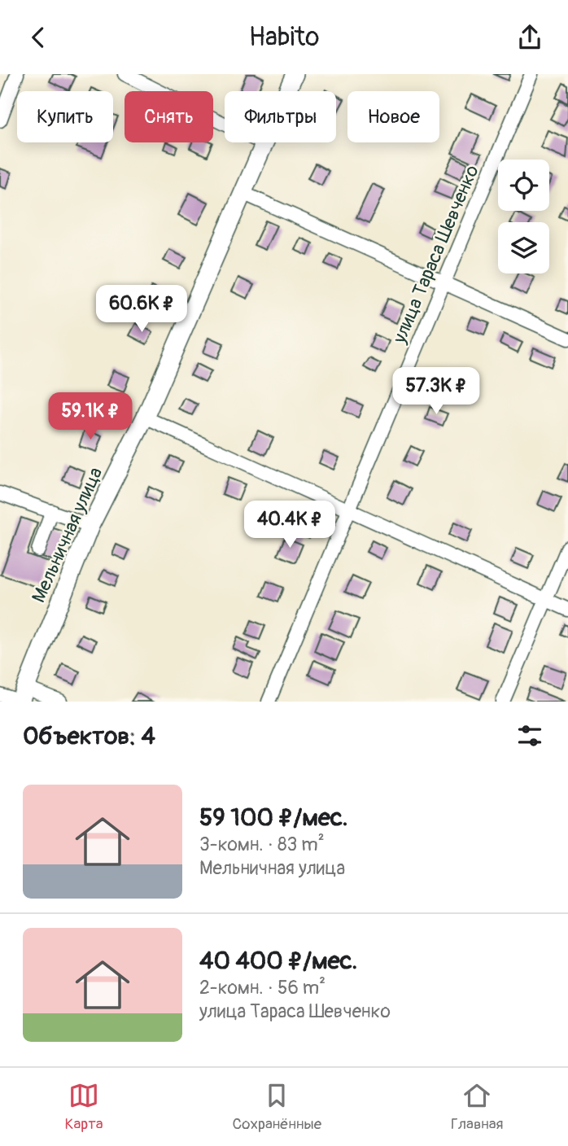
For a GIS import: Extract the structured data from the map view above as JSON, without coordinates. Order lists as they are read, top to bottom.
{
  "streets": {
    "main road": ["Мельничная улица"],
    "street": ["улица Тараса Шевченко"]
  },
  "page": {
    "header": "Habito",
    "chip": [
      "Купить",
      "Снять",
      "Фильтры",
      "Новое"
    ],
    "price": [
      "60.6K ₽",
      "57.3K ₽",
      "59.1K ₽",
      "40.4K ₽"
    ],
    "heading": "Объектов: 4",
    "list": [
      {
        "name": "59 100 ₽/мес.",
        "note": "3-комн. · 83 m² · Мельничная улица"
      },
      {
        "name": "40 400 ₽/мес.",
        "note": "2-комн. · 56 m² · улица Тараса Шевченко"
      }
    ],
    "tabs": ["Карта", "Сохранённые", "Главная"]
  }
}
